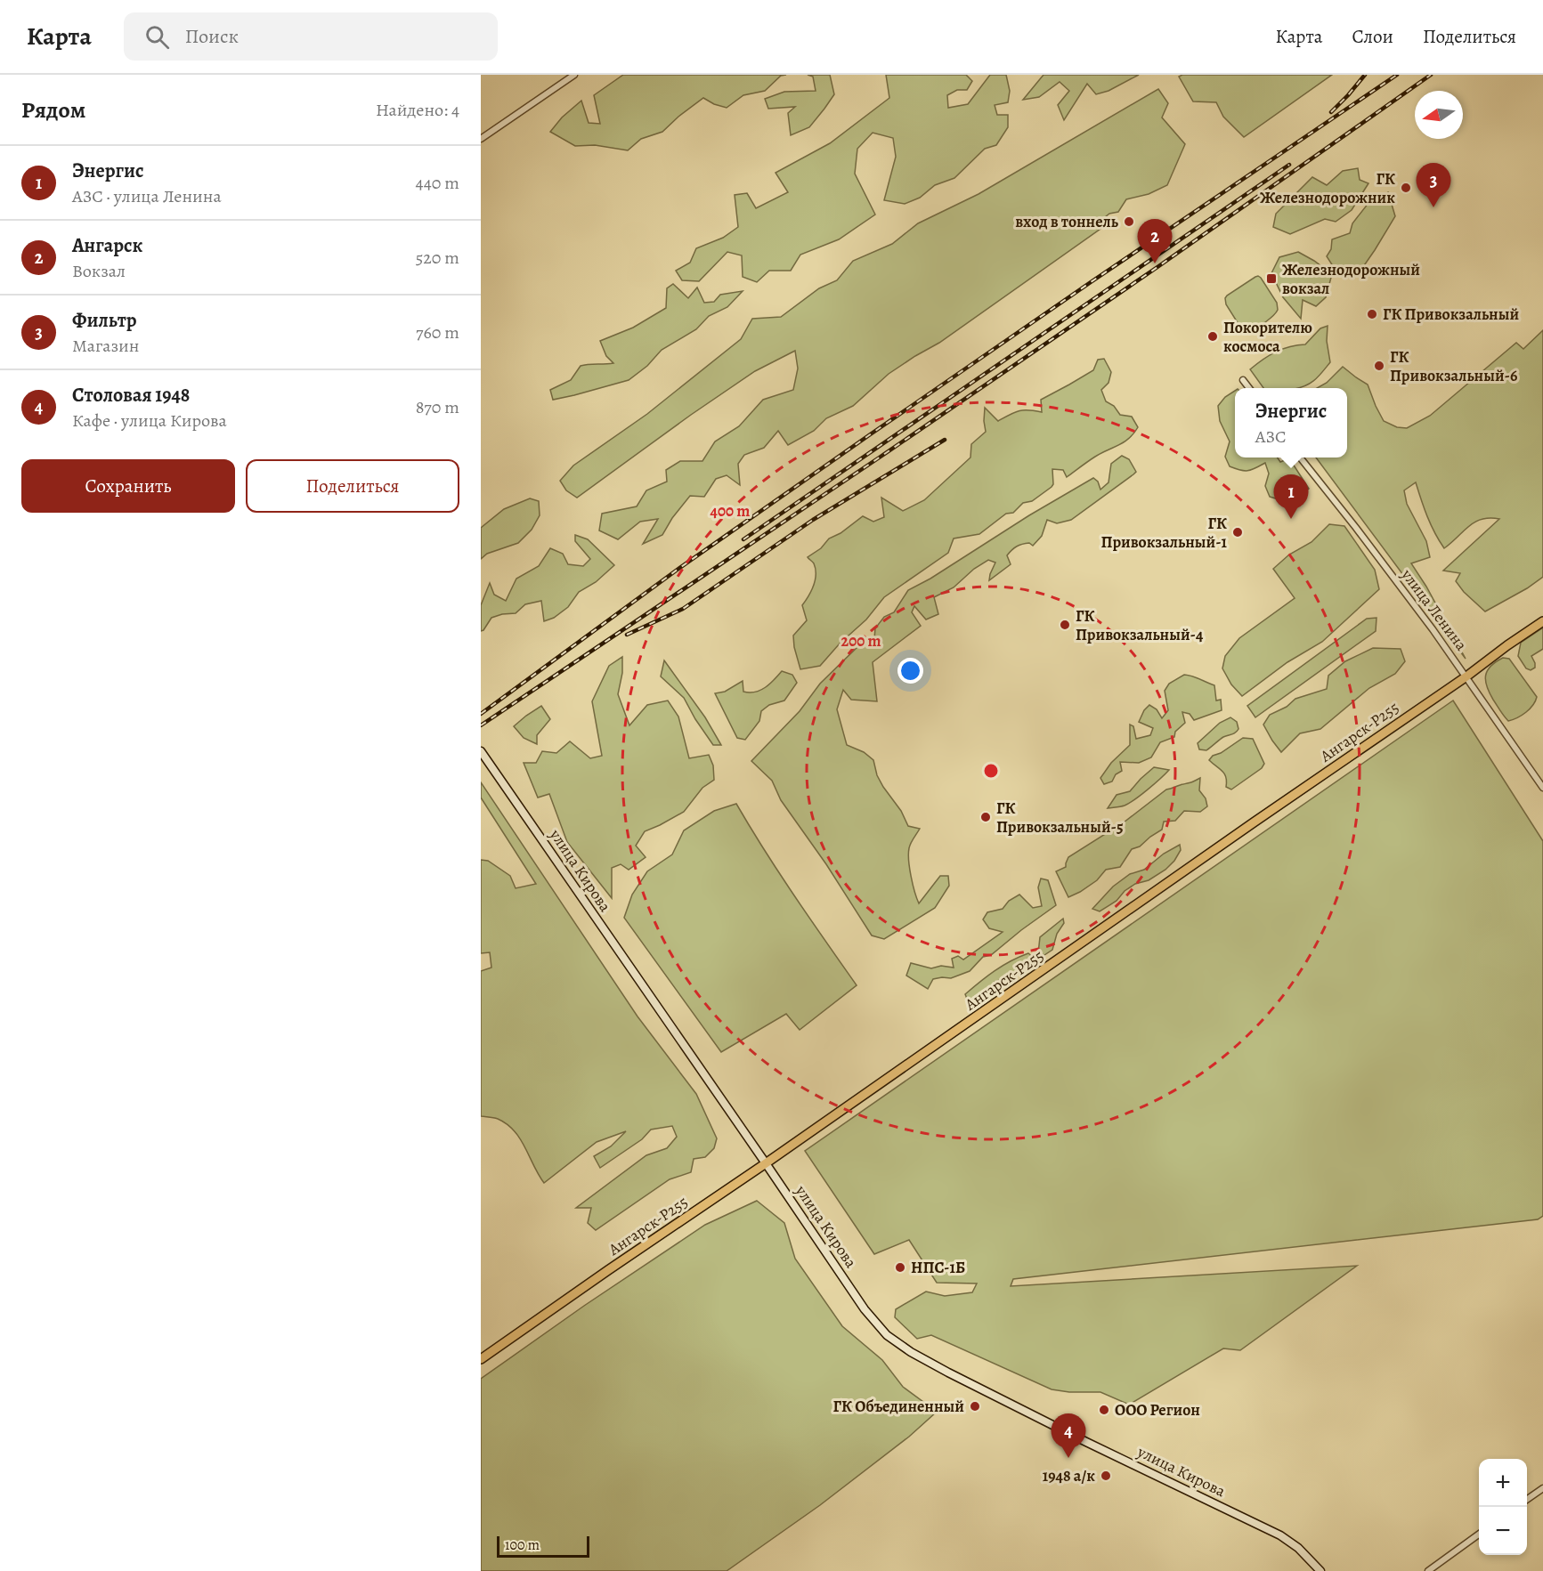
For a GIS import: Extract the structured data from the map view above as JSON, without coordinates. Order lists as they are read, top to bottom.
{
  "streets": {
    "main road": ["Ангарск-Р255"],
    "street": ["улица Ленина", "улица Кирова"]
  },
  "crossings": [
    ["улица Ленина", "Ангарск-Р255"],
    ["Ангарск-Р255", "улица Кирова"]
  ],
  "places": {
    "other": [
      "ГК Железнодорожник",
      "вход в тоннель",
      "ГК Привокзальный",
      "Покорителю космоса",
      "ГК Привокзальный-6",
      "ГК Привокзальный-1",
      "ГК Привокзальный-4",
      "ГК Привокзальный-5",
      "НПС-1Б",
      "ГК Объединенный",
      "ООО Регион",
      "1948 а/к"
    ],
    "transit": ["Железнодорожный вокзал"]
  },
  "scale_bar": "100 m",
  "north": "left",
  "page": {
    "header": "Карта",
    "search": "Поиск",
    "nav": ["Карта", "Слои", "Поделиться"],
    "heading": ["Рядом", "Найдено: 4"],
    "list": [
      {
        "mark": "1",
        "name": "Энергис",
        "note": "АЗС · улица Ленина",
        "value": "440 m"
      },
      {
        "mark": "2",
        "name": "Ангарск",
        "note": "Вокзал",
        "value": "520 m"
      },
      {
        "mark": "3",
        "name": "Фильтр",
        "note": "Магазин",
        "value": "760 m"
      },
      {
        "mark": "4",
        "name": "Столовая 1948",
        "note": "Кафе · улица Кирова",
        "value": "870 m"
      }
    ],
    "pins": [
      "3",
      "2",
      "1",
      "4"
    ],
    "popup": ["Энергис", "АЗС"],
    "buttons": ["Сохранить", "Поделиться"],
    "map_buttons": ["+", "−"],
    "scale": "100 m"
  },
  "rings": ["400 m", "200 m"]
}
